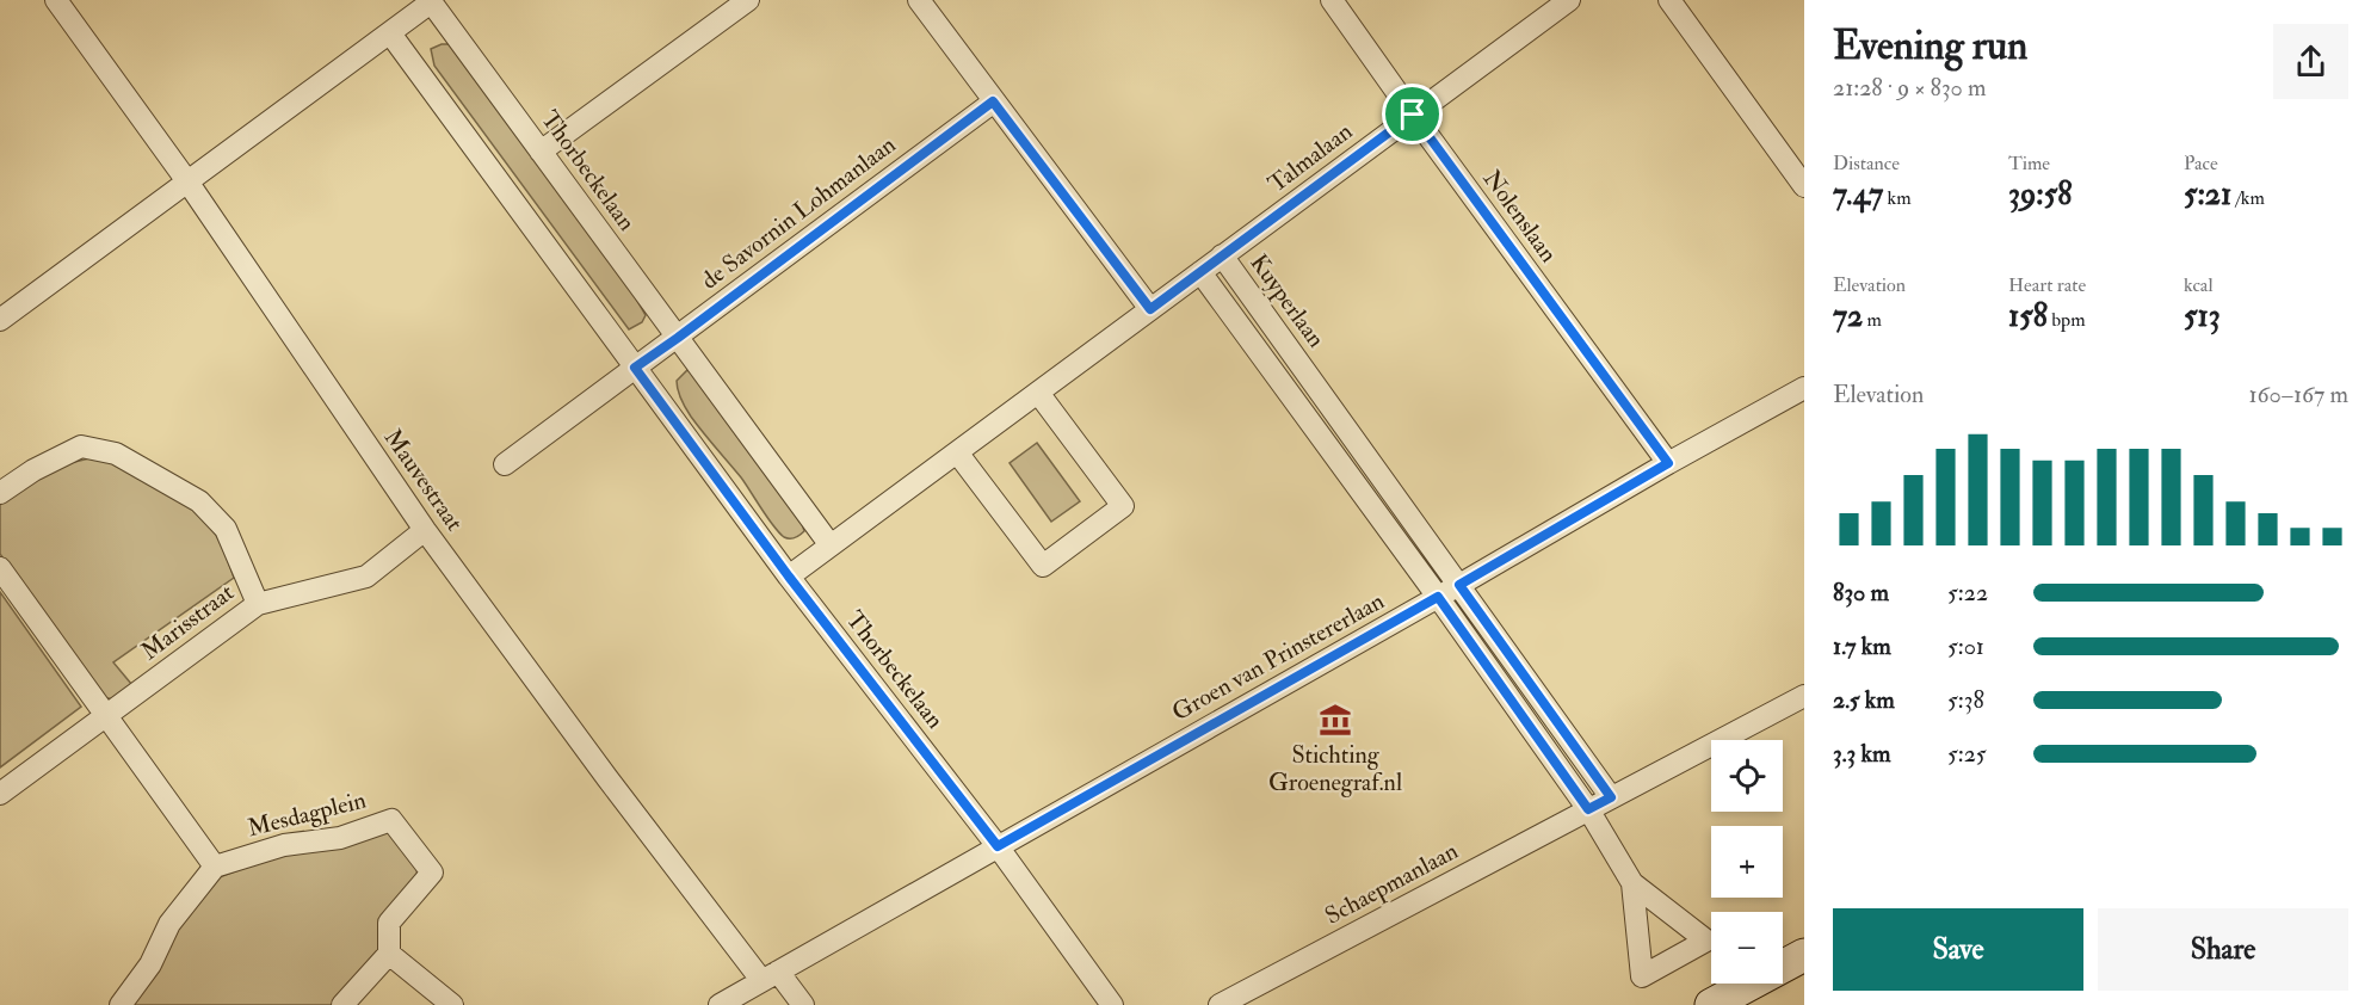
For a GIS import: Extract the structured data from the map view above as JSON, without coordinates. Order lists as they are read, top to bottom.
{
  "streets": {
    "street": [
      "Talmalaan",
      "Thorbeckelaan",
      "de Savornin Lohmanlaan",
      "Nolenslaan",
      "Kuyperlaan",
      "Mauvestraat",
      "Marisstraat",
      "Groen van Prinstererlaan",
      "Mesdagplein",
      "Schaepmanlaan"
    ]
  },
  "crossings": [
    ["Talmalaan", "Nolenslaan"],
    ["Talmalaan", "Kuyperlaan"],
    ["Thorbeckelaan", "de Savornin Lohmanlaan"],
    ["Thorbeckelaan", "Groen van Prinstererlaan"],
    ["Nolenslaan", "Groen van Prinstererlaan"],
    ["Kuyperlaan", "Groen van Prinstererlaan"],
    ["Kuyperlaan", "Schaepmanlaan"],
    ["Mauvestraat", "Marisstraat"],
    ["Mauvestraat", "Groen van Prinstererlaan"]
  ],
  "places": {
    "museum": ["Stichting Groenegraf.nl"]
  },
  "page": {
    "heading": ["Evening run", "21:28 · 9 × 830 m"],
    "stats": [
      ["Distance", "7.47 km"],
      ["Time", "39:58"],
      ["Pace", "5:21 /km"],
      ["Elevation", "72 m"],
      ["Heart rate", "158 bpm"],
      ["kcal", "513"]
    ],
    "chart": ["Elevation", "160–167 m"],
    "list": [
      {
        "name": "830 m",
        "note": "5:22"
      },
      {
        "name": "1.7 km",
        "note": "5:01"
      },
      {
        "name": "2.5 km",
        "note": "5:38"
      },
      {
        "name": "3.3 km",
        "note": "5:25"
      }
    ],
    "map_buttons": ["+", "−"],
    "buttons": ["Save", "Share"]
  }
}
